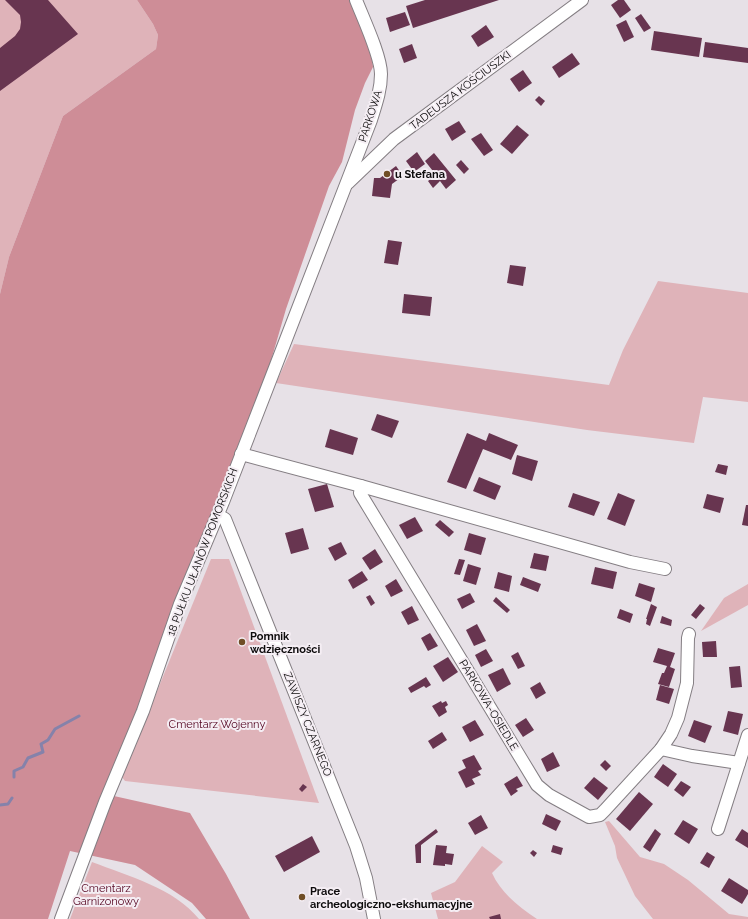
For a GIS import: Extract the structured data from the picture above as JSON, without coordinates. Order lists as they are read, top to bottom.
{
  "streets": {
    "street": [
      "TADEUSZA KOŚCIUSZKI",
      "PARKOWA",
      "18 PUŁKU UŁANÓW POMORSKICH",
      "PARKOWA-OSIEDLE",
      "ZAWISZY CZARNEGO"
    ]
  },
  "crossings": [
    ["TADEUSZA KOŚCIUSZKI", "PARKOWA"],
    ["TADEUSZA KOŚCIUSZKI", "18 PUŁKU UŁANÓW POMORSKICH"],
    ["PARKOWA", "18 PUŁKU UŁANÓW POMORSKICH"],
    ["18 PUŁKU UŁANÓW POMORSKICH", "ZAWISZY CZARNEGO"]
  ],
  "parks": ["Cmentarz Wojenny", "Cmentarz Garnizonowy"],
  "places": ["u Stefana", "Pomnik wdzięczności", "Prace archeologiczno-ekshumacyjne"]
}
